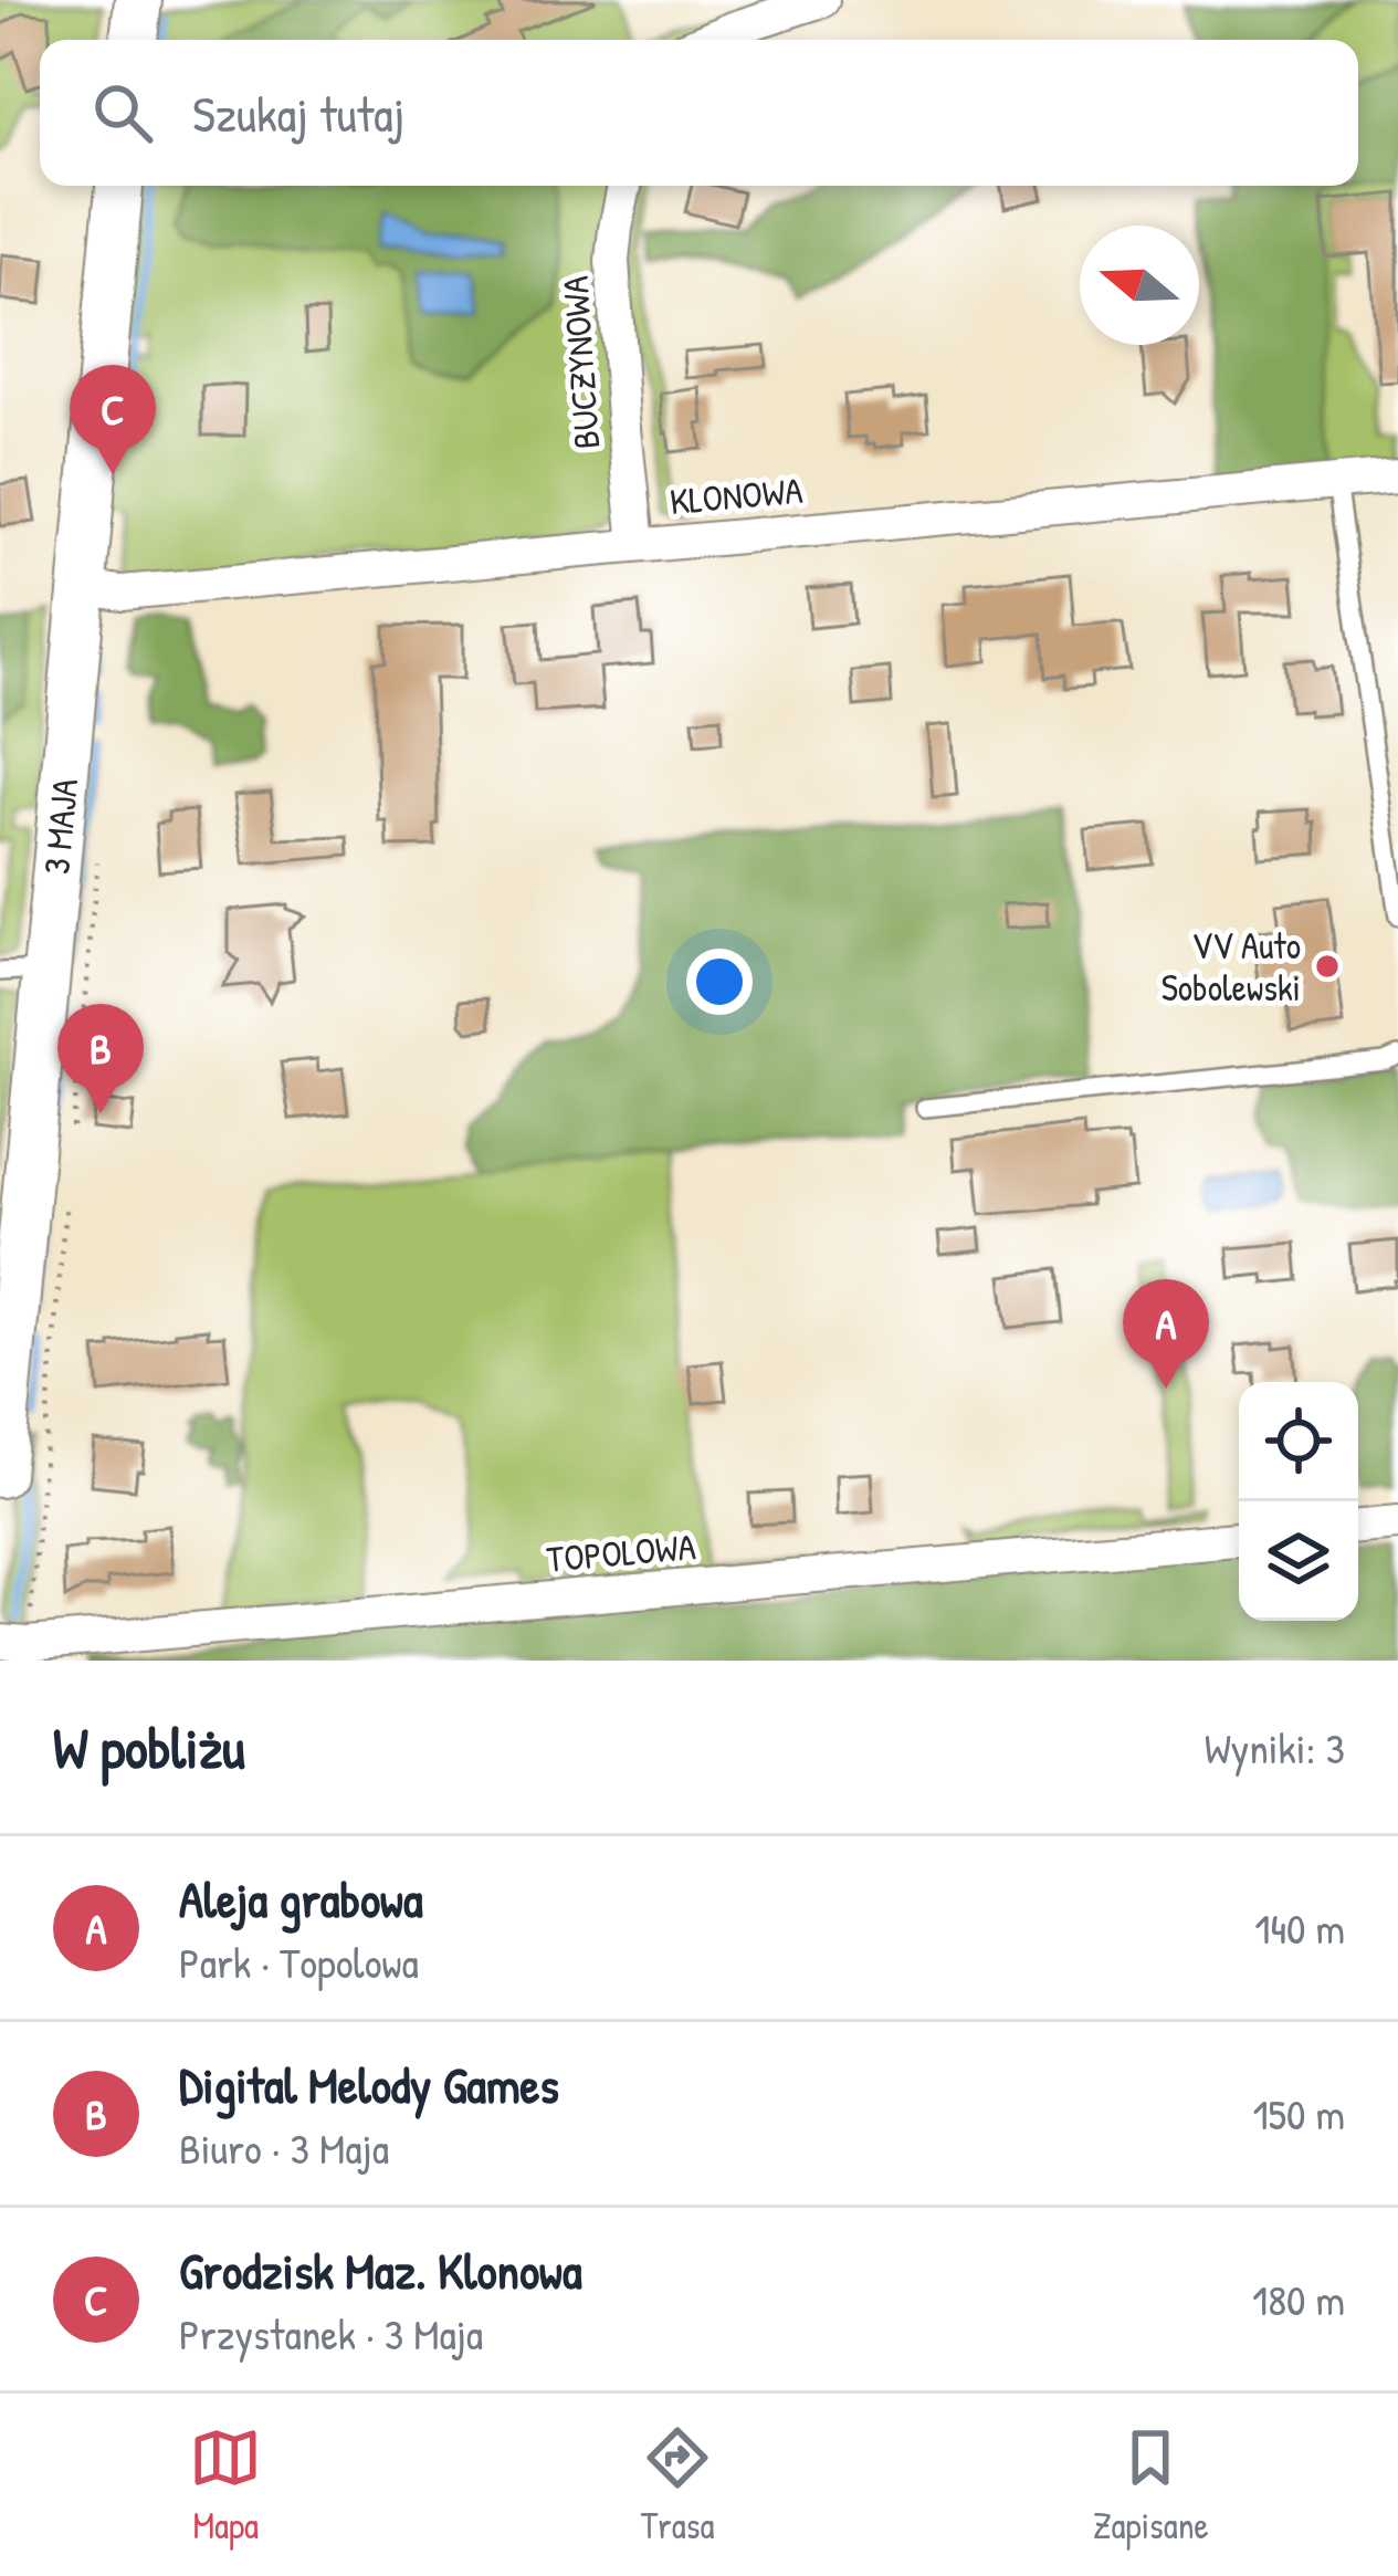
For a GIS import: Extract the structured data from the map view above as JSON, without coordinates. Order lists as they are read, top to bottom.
{
  "streets": {
    "street": [
      "BUCZYNOWA",
      "KLONOWA",
      "3 MAJA",
      "TOPOLOWA"
    ]
  },
  "crossings": [
    ["BUCZYNOWA", "KLONOWA"],
    ["KLONOWA", "3 MAJA"]
  ],
  "places": ["VV Auto Sobolewski"],
  "north": "left",
  "page": {
    "search": "Szukaj tutaj",
    "pins": ["C", "B", "A"],
    "heading": ["W pobliżu", "Wyniki: 3"],
    "list": [
      {
        "mark": "A",
        "name": "Aleja grabowa",
        "note": "Park · Topolowa",
        "value": "140 m"
      },
      {
        "mark": "B",
        "name": "Digital Melody Games",
        "note": "Biuro · 3 Maja",
        "value": "150 m"
      },
      {
        "mark": "C",
        "name": "Grodzisk Maz. Klonowa",
        "note": "Przystanek · 3 Maja",
        "value": "180 m"
      }
    ],
    "nav": ["Mapa", "Trasa", "Zapisane"]
  }
}
